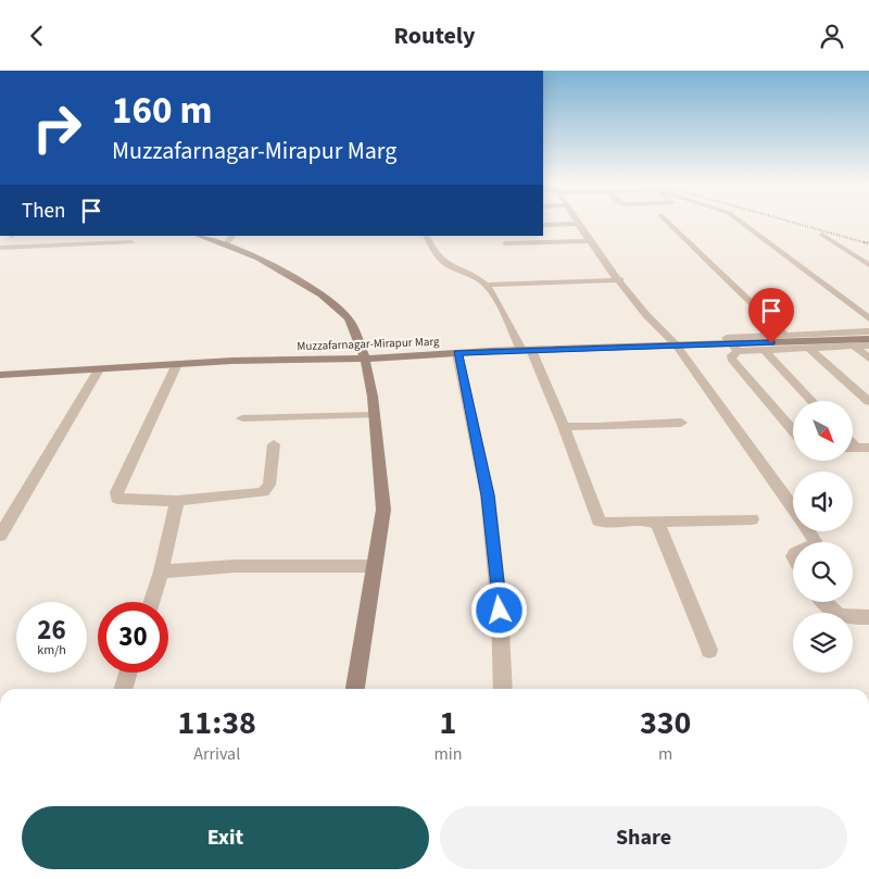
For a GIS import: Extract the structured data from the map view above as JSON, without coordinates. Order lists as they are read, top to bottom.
{
  "streets": {
    "main road": ["Muzzafarnagar-Mirapur Marg"]
  },
  "north": "bottom right",
  "page": {
    "header": "Routely",
    "turn": ["160 m", "Muzzafarnagar-Mirapur Marg"],
    "then": "Then",
    "speed": "26 km/h",
    "limit": "30",
    "eta": [
      "11:38",
      "Arrival",
      "1",
      "min",
      "330",
      "m"
    ],
    "buttons": ["Exit", "Share"]
  }
}
